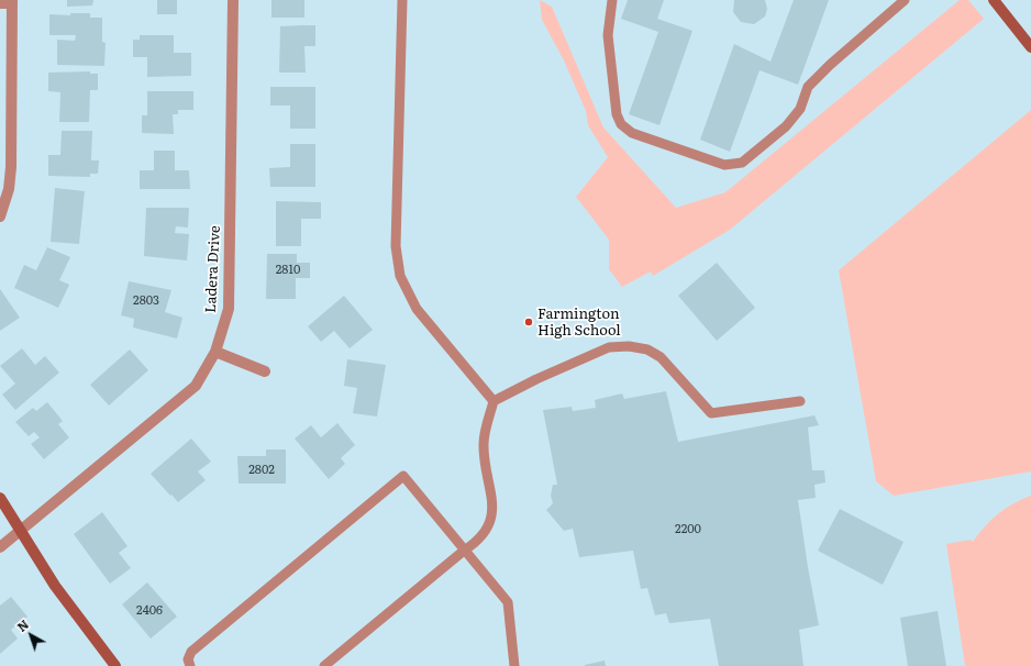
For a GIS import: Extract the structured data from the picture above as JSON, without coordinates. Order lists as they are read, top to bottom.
{
  "streets": {
    "street": ["Ladera Drive"]
  },
  "places": ["Farmington High School"],
  "house_numbers": [
    "2810",
    "2803",
    "2802",
    "2200",
    "2406"
  ],
  "north": "top left"
}
